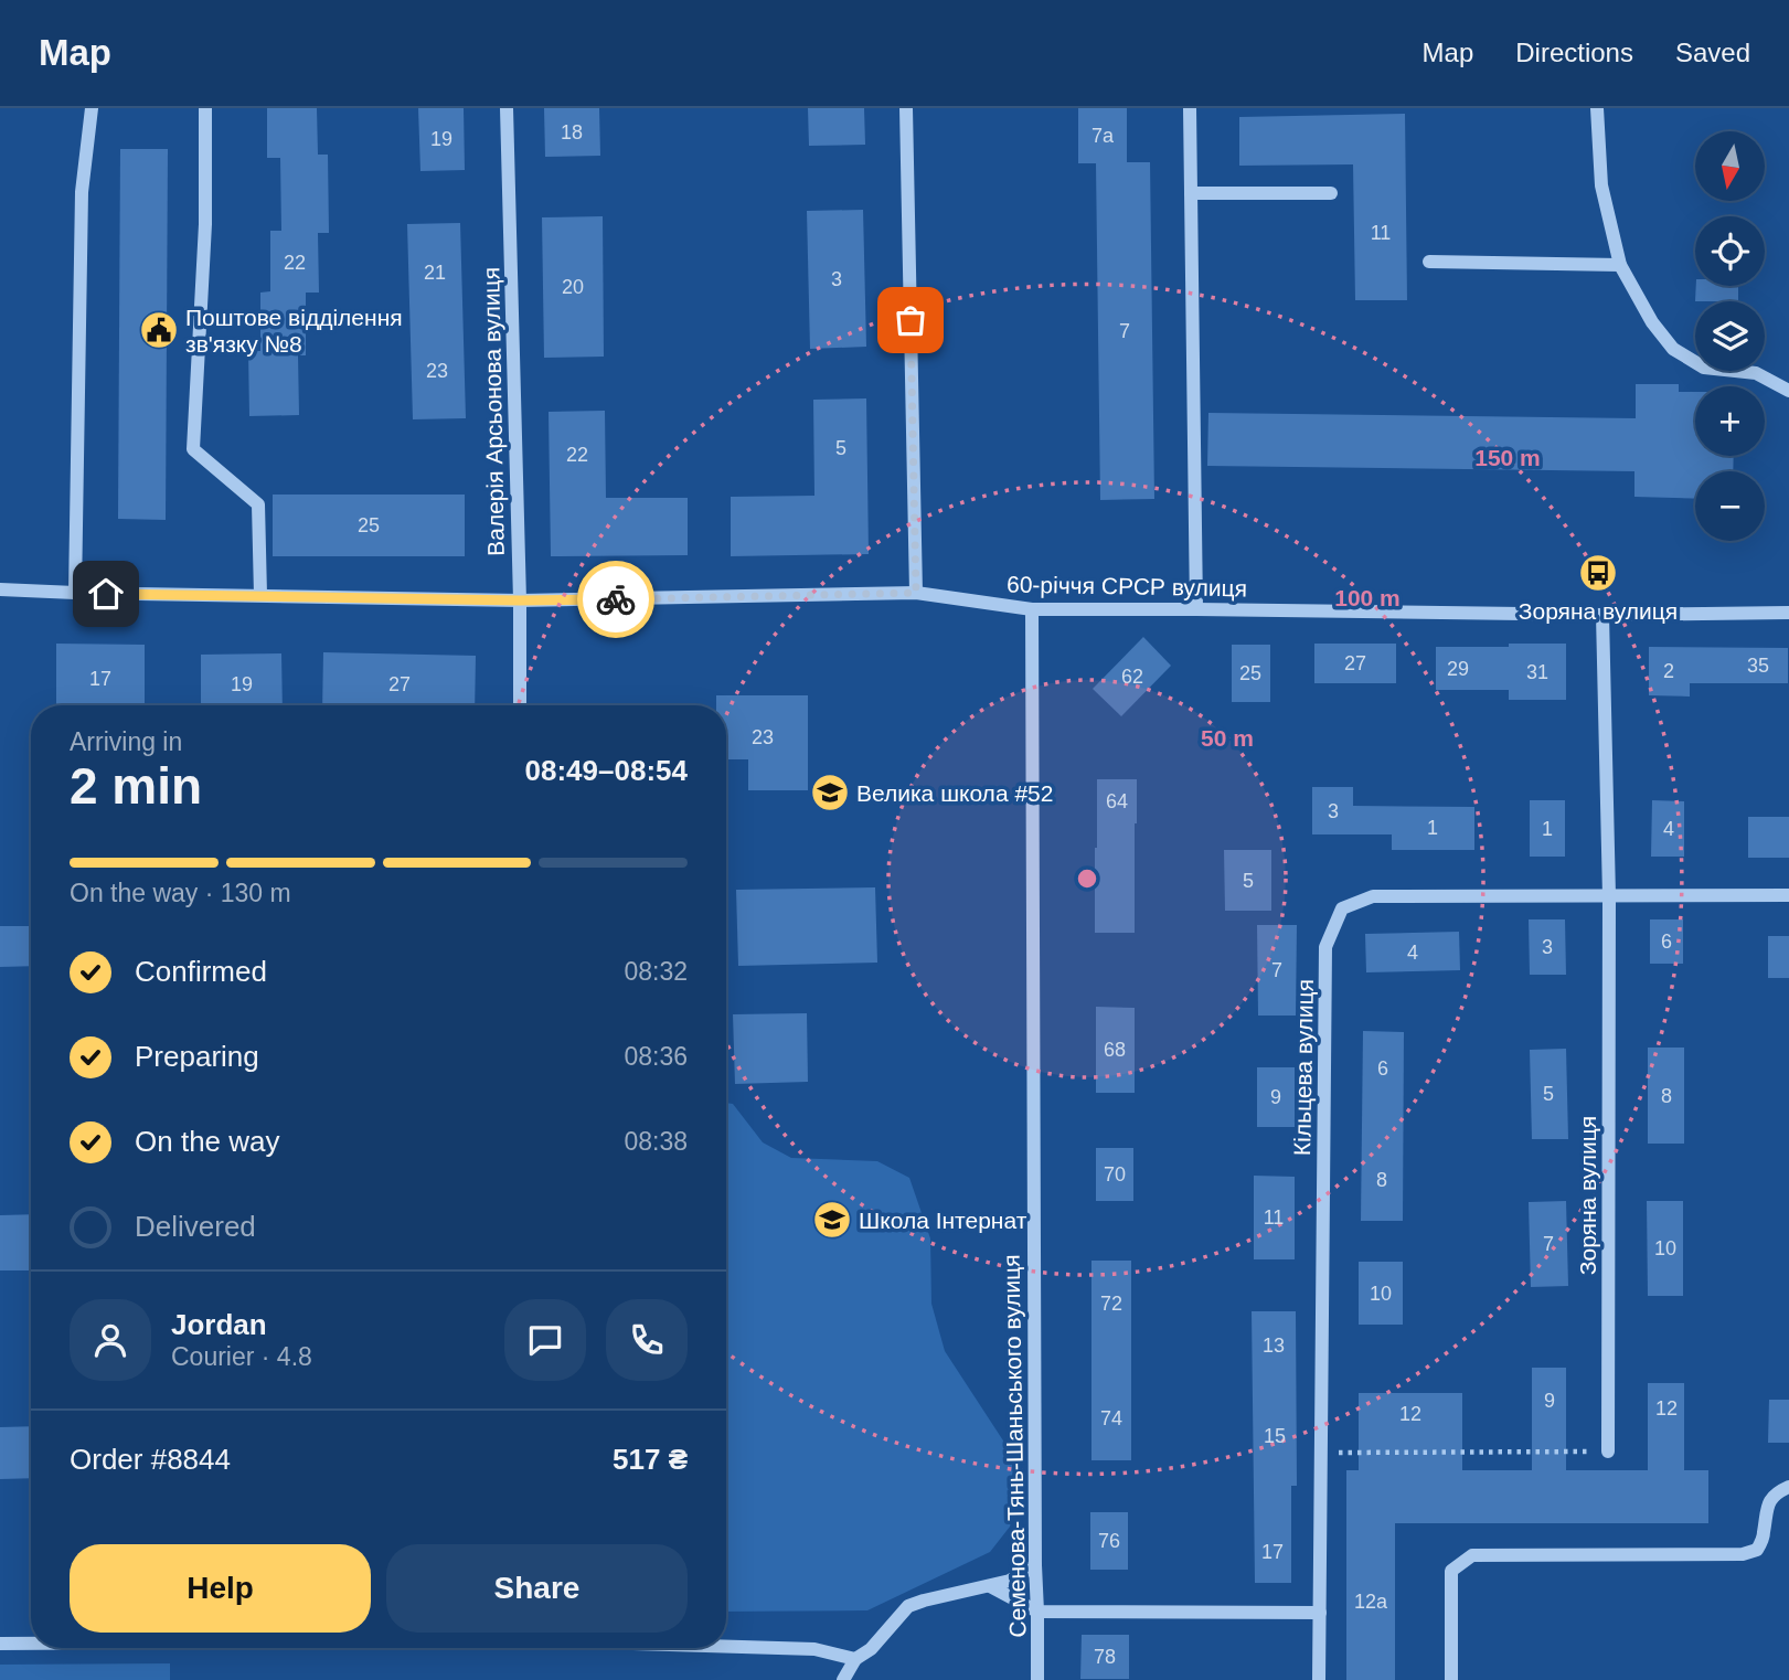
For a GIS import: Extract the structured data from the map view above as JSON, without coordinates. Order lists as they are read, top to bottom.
{
  "streets": {
    "street": [
      "Валерія Арсьонова вулиця",
      "60-річчя СРСР вулиця",
      "Кільцева вулиця",
      "Зоряна вулиця",
      "Семенова-Тянь-Шаньського вулиця"
    ]
  },
  "crossings": [
    ["Валерія Арсьонова вулиця", "60-річчя СРСР вулиця"],
    ["60-річчя СРСР вулиця", "Зоряна вулиця"],
    ["60-річчя СРСР вулиця", "Семенова-Тянь-Шаньського вулиця"],
    ["Кільцева вулиця", "Зоряна вулиця"]
  ],
  "places": {
    "public building": ["Поштове відділення зв'язку №8"],
    "bus stop": ["Зоряна вулиця"],
    "school or university": ["Велика школа #52", "Школа Інтернат"]
  },
  "house_numbers": [
    "18",
    "7а",
    "19",
    "11",
    "22",
    "21",
    "3",
    "20",
    "7",
    "23",
    "5",
    "22",
    "25",
    "27",
    "35",
    "29",
    "2",
    "31",
    "25",
    "62",
    "17",
    "19",
    "27",
    "23",
    "64",
    "3",
    "1",
    "1",
    "4",
    "5",
    "6",
    "3",
    "4",
    "7",
    "68",
    "6",
    "5",
    "8",
    "9",
    "70",
    "8",
    "11",
    "7",
    "10",
    "10",
    "72",
    "13",
    "9",
    "12",
    "12",
    "74",
    "15",
    "76",
    "17",
    "12а",
    "78"
  ],
  "north": "bottom",
  "page": {
    "header": "Map",
    "nav": ["Map", "Directions", "Saved"],
    "map_buttons": ["+", "−"],
    "heading": ["2 min", "Arriving in", "08:49–08:54"],
    "panel": [
      "Jordan",
      "Courier · 4.8",
      "Order #8844",
      "517 ₴"
    ],
    "bar": "On the way · 130 m",
    "list": [
      ["Confirmed", "08:32"],
      ["Preparing", "08:36"],
      ["On the way", "08:38"],
      "Delivered"
    ],
    "buttons": ["Help", "Share"]
  },
  "rings": ["150 m", "100 m", "50 m"]
}
